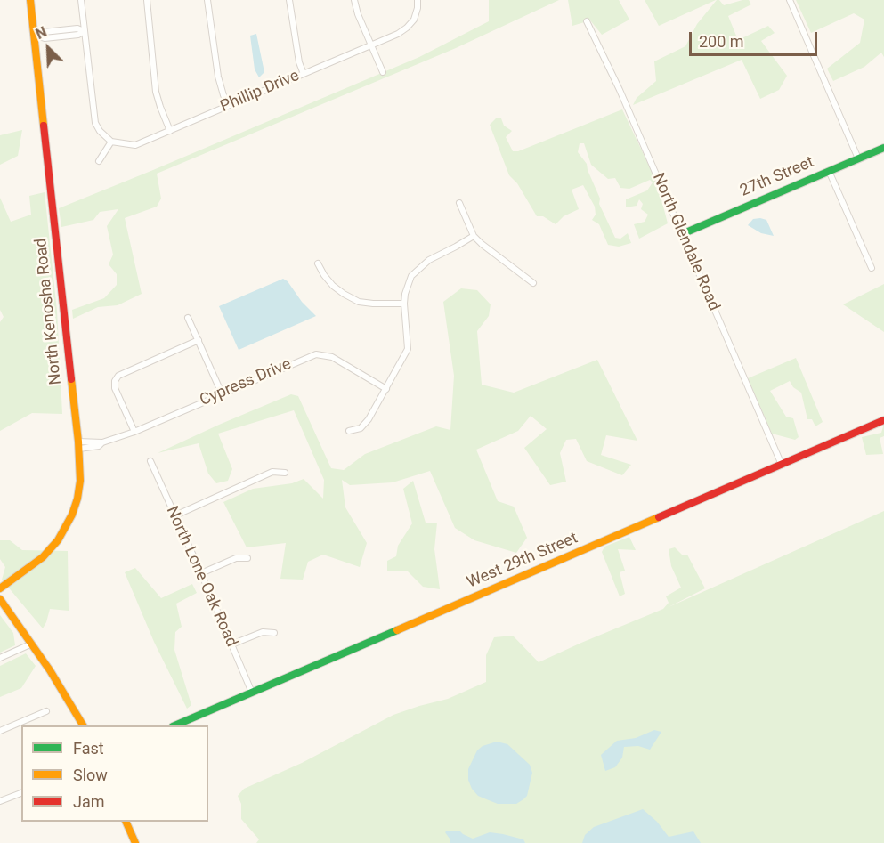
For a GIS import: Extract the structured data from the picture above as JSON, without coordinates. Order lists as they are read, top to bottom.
{
  "streets": {
    "street": [
      "Phillip Drive",
      "27th Street",
      "North Glendale Road",
      "North Kenosha Road",
      "Cypress Drive",
      "West 29th Street",
      "North Lone Oak Road"
    ]
  },
  "crossings": [
    ["27th Street", "North Glendale Road"],
    ["North Glendale Road", "West 29th Street"],
    ["North Kenosha Road", "Cypress Drive"],
    ["West 29th Street", "North Lone Oak Road"]
  ],
  "legend": ["Fast", "Slow", "Jam"],
  "scale_bar": "200 m",
  "north": "top left"
}
